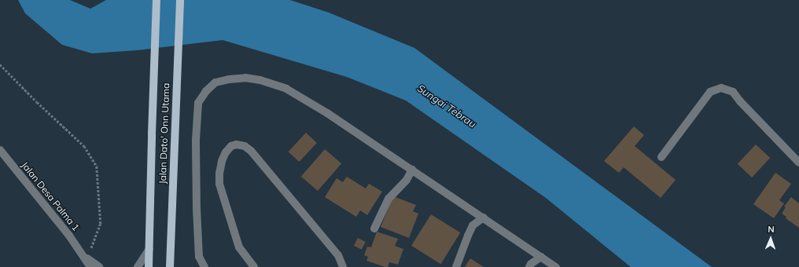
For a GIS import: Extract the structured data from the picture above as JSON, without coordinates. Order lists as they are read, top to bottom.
{
  "streets": {
    "main road": ["Jalan Dato' Onn Utama"],
    "street": ["Jalan Desa Palma 1"]
  },
  "water": ["Sungai Tebrau"],
  "north": "top"
}
